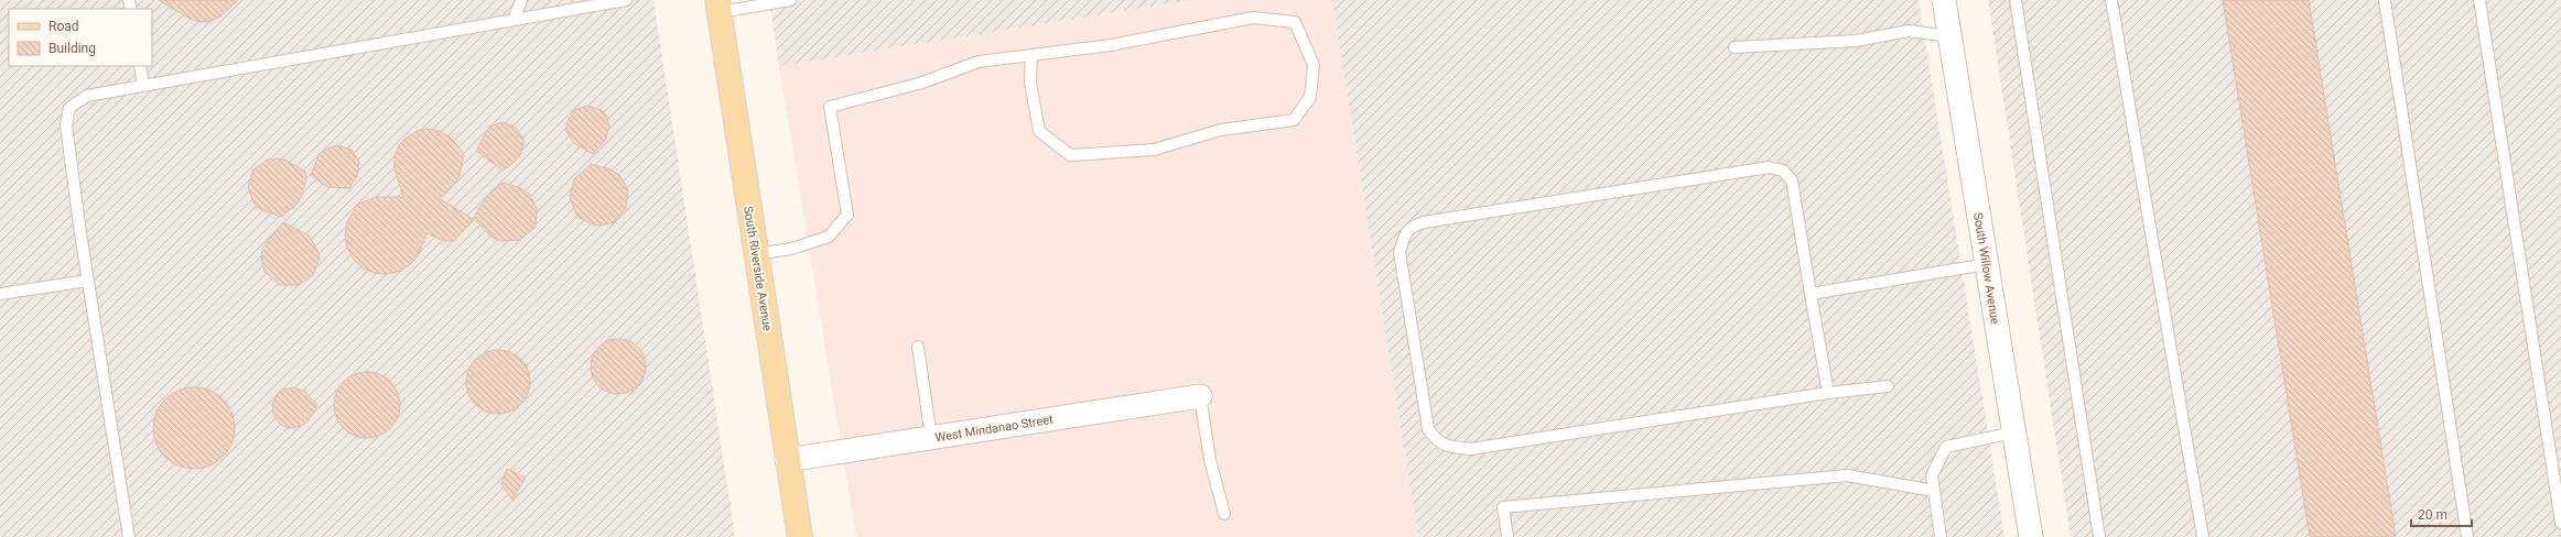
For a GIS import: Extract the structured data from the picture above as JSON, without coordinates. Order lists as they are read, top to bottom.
{
  "streets": {
    "main road": ["South Riverside Avenue"],
    "street": ["South Willow Avenue", "West Mindanao Street"]
  },
  "crossings": [
    ["South Riverside Avenue", "West Mindanao Street"]
  ],
  "legend": ["Road", "Building"],
  "scale_bar": "20 m"
}
